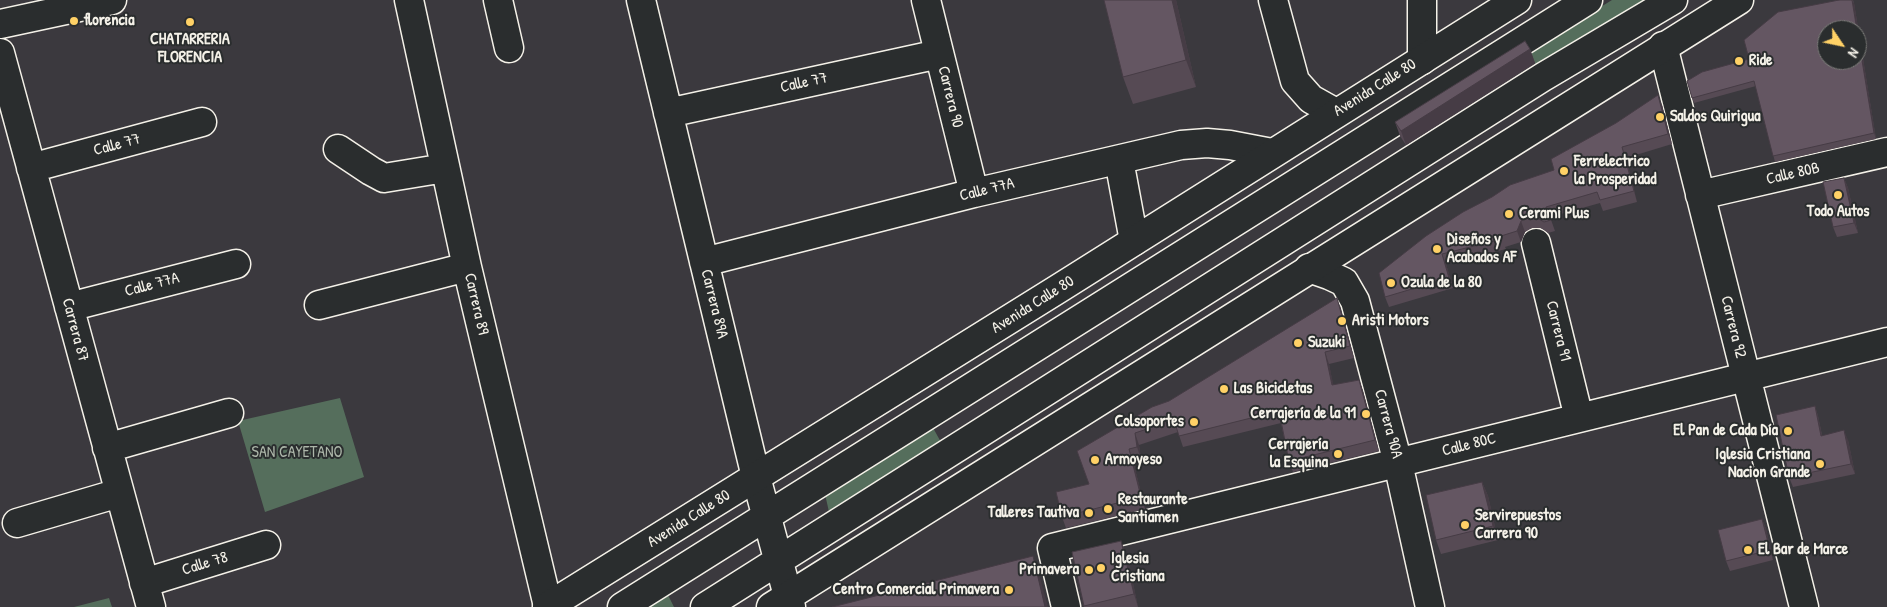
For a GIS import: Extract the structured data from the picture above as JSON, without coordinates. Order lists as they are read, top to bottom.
{
  "streets": {
    "main road": [
      "Calle 77",
      "Avenida Calle 80",
      "Carrera 90",
      "Calle 80B",
      "Calle 77A",
      "Carrera 89",
      "Carrera 89A",
      "Carrera 92",
      "Carrera 87",
      "Carrera 91",
      "Carrera 90A",
      "Calle 80C",
      "Calle 78"
    ]
  },
  "crossings": [
    ["Calle 77", "Carrera 90"],
    ["Calle 77", "Carrera 89A"],
    ["Calle 77", "Carrera 87"],
    ["Avenida Calle 80", "Calle 77A"],
    ["Avenida Calle 80", "Carrera 89"],
    ["Avenida Calle 80", "Carrera 89A"],
    ["Carrera 90", "Calle 77A"],
    ["Calle 80B", "Carrera 92"],
    ["Calle 77A", "Carrera 89A"],
    ["Calle 77A", "Carrera 87"],
    ["Carrera 92", "Calle 80C"],
    ["Carrera 87", "Calle 78"],
    ["Carrera 91", "Calle 80C"],
    ["Carrera 90A", "Calle 80C"]
  ],
  "parks": ["SAN CAYETANO"],
  "places": [
    "florencia",
    "CHATARRERIA FLORENCIA",
    "Ride",
    "Saldos Quirigua",
    "Ferrelectrico la Prosperidad",
    "Todo Autos",
    "Cerami Plus",
    "Diseños y Acabados AF",
    "Ozula de la 80",
    "Aristi Motors",
    "Suzuki",
    "Las Bicicletas",
    "Cerrajería de la 91",
    "Colsoportes",
    "El Pan de Cada Día",
    "Cerrajería la Esquina",
    "Armoyeso",
    "Iglesia Cristiana Nacion Grande",
    "Restaurante Santiamen",
    "Talleres Tautiva",
    "Servirepuestos Carrera 90",
    "El Bar de Marce",
    "Iglesia Cristiana",
    "Primavera",
    "Centro Comercial Primavera"
  ],
  "north": "bottom right"
}
